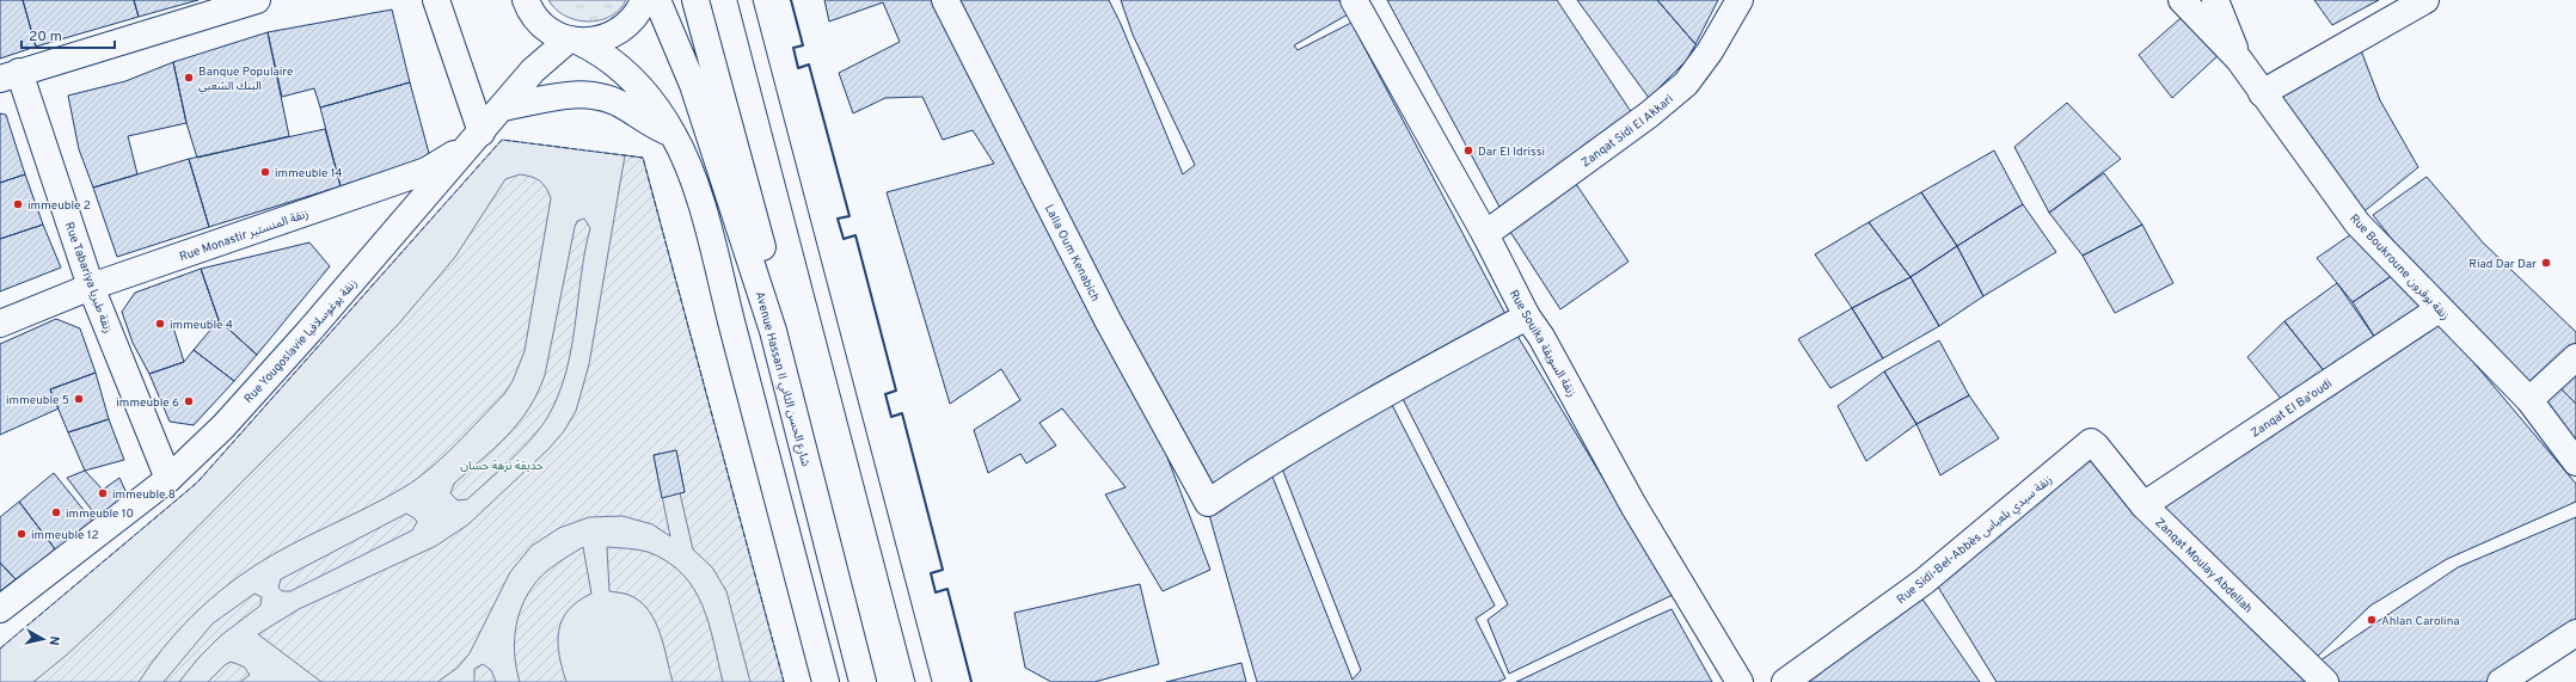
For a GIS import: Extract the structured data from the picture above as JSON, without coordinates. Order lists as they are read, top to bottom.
{
  "streets": {
    "street": [
      "Zanqat Sidi El Akkari",
      "Rue Monastir زنقة المنستير",
      "Lalla Oum Kenabich",
      "Rue Boukroune زنقة بوقرون",
      "Rue Tabariya زنقة طبريا",
      "Rue Yougoslavie زنقة يوغوسلافيا",
      "Rue Souika زنقة السويقة",
      "Avenue Hassan II شارع الحسن الثاني",
      "Zanqat El Ba'oudi",
      "Rue Sidi-Bel-Abbès زنقة سيدي بلعباس",
      "Zanqat Moulay Abdellah"
    ]
  },
  "crossings": [
    ["Zanqat Sidi El Akkari", "Rue Souika زنقة السويقة"],
    ["Rue Monastir زنقة المنستير", "Rue Tabariya زنقة طبريا"],
    ["Rue Monastir زنقة المنستير", "Rue Yougoslavie زنقة يوغوسلافيا"],
    ["Lalla Oum Kenabich", "Rue Souika زنقة السويقة"],
    ["Rue Boukroune زنقة بوقرون", "Zanqat El Ba'oudi"],
    ["Rue Tabariya زنقة طبريا", "Rue Yougoslavie زنقة يوغوسلافيا"],
    ["Zanqat El Ba'oudi", "Zanqat Moulay Abdellah"],
    ["Rue Sidi-Bel-Abbès زنقة سيدي بلعباس", "Zanqat Moulay Abdellah"]
  ],
  "parks": ["حديقة نزهة حسان"],
  "places": [
    "Banque Populaire البنك الشعبي",
    "Dar El Idrissi",
    "immeuble 14",
    "immeuble 2",
    "Riad Dar Dar",
    "immeuble 4",
    "immeuble 5",
    "immeuble 6",
    "immeuble 8",
    "immeuble 10",
    "immeuble 12",
    "Ahlan Carolina"
  ],
  "scale_bar": "20 m",
  "north": "right"
}
